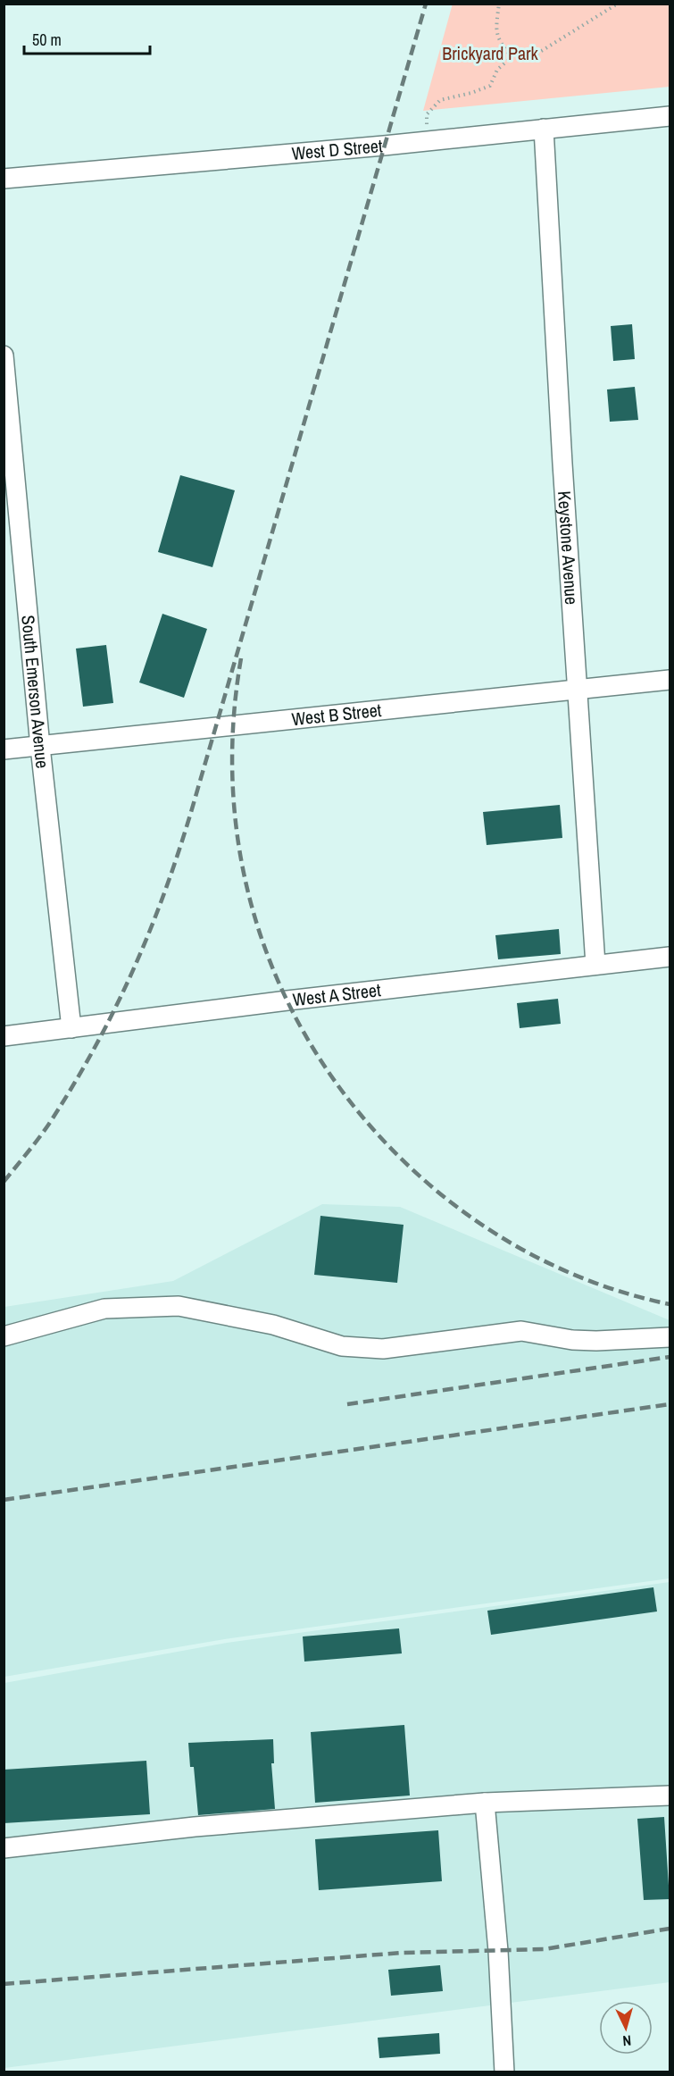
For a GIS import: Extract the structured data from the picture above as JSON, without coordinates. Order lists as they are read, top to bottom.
{
  "streets": {
    "street": [
      "West D Street",
      "Keystone Avenue",
      "South Emerson Avenue",
      "West B Street",
      "West A Street"
    ]
  },
  "crossings": [
    ["West D Street", "Keystone Avenue"],
    ["Keystone Avenue", "West B Street"],
    ["Keystone Avenue", "West A Street"],
    ["South Emerson Avenue", "West B Street"],
    ["South Emerson Avenue", "West A Street"]
  ],
  "parks": ["Brickyard Park"],
  "scale_bar": "50 m",
  "north": "bottom"
}
